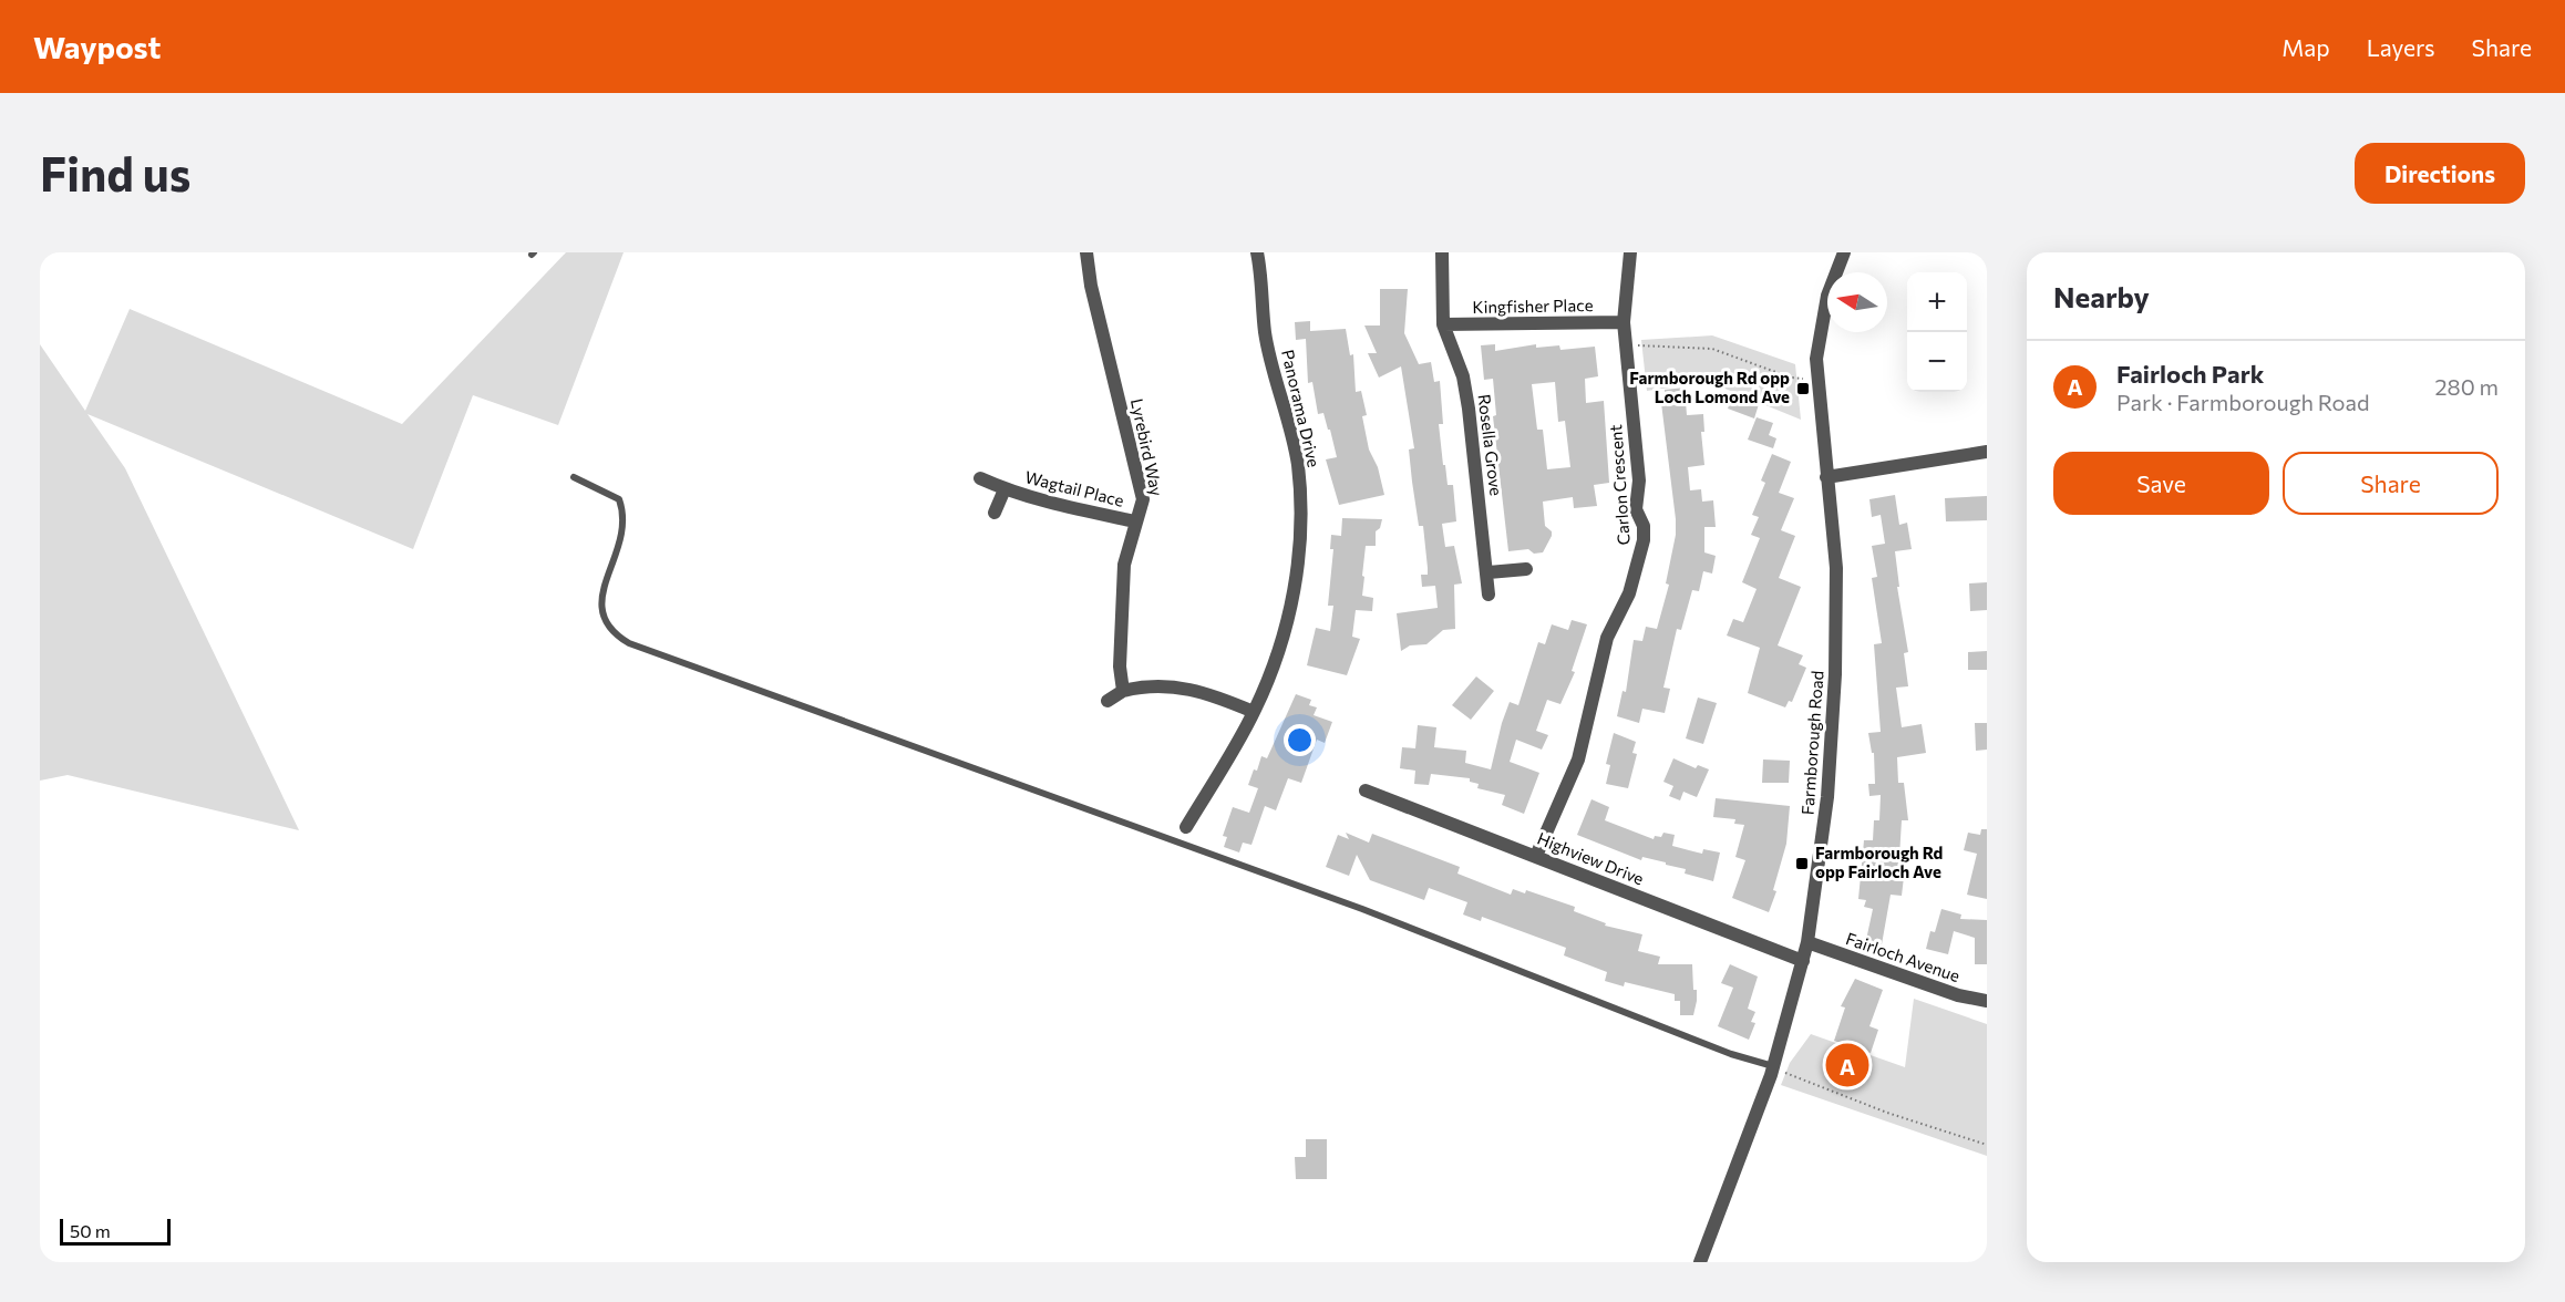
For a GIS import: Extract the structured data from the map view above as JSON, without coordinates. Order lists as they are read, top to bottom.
{
  "streets": {
    "street": [
      "Kingfisher Place",
      "Panorama Drive",
      "Rosella Grove",
      "Lyrebird Way",
      "Carlon Crescent",
      "Wagtail Place",
      "Farmborough Road",
      "Highview Drive",
      "Fairloch Avenue"
    ]
  },
  "crossings": [
    ["Kingfisher Place", "Rosella Grove"],
    ["Kingfisher Place", "Carlon Crescent"],
    ["Lyrebird Way", "Wagtail Place"],
    ["Carlon Crescent", "Highview Drive"],
    ["Farmborough Road", "Highview Drive"],
    ["Farmborough Road", "Fairloch Avenue"]
  ],
  "places": {
    "transit": ["Farmborough Rd opp Loch Lomond Ave", "Farmborough Rd opp Fairloch Ave"]
  },
  "scale_bar": "50 m",
  "north": "left",
  "page": {
    "header": "Waypost",
    "nav": ["Map", "Layers", "Share"],
    "buttons": [
      "Directions",
      ["Save", "Share"]
    ],
    "title": "Find us",
    "heading": "Nearby",
    "map_buttons": ["+", "−"],
    "list": [
      {
        "mark": "A",
        "name": "Fairloch Park",
        "note": "Park · Farmborough Road",
        "value": "280 m"
      }
    ],
    "pins": "A",
    "scale": "50 m"
  }
}
